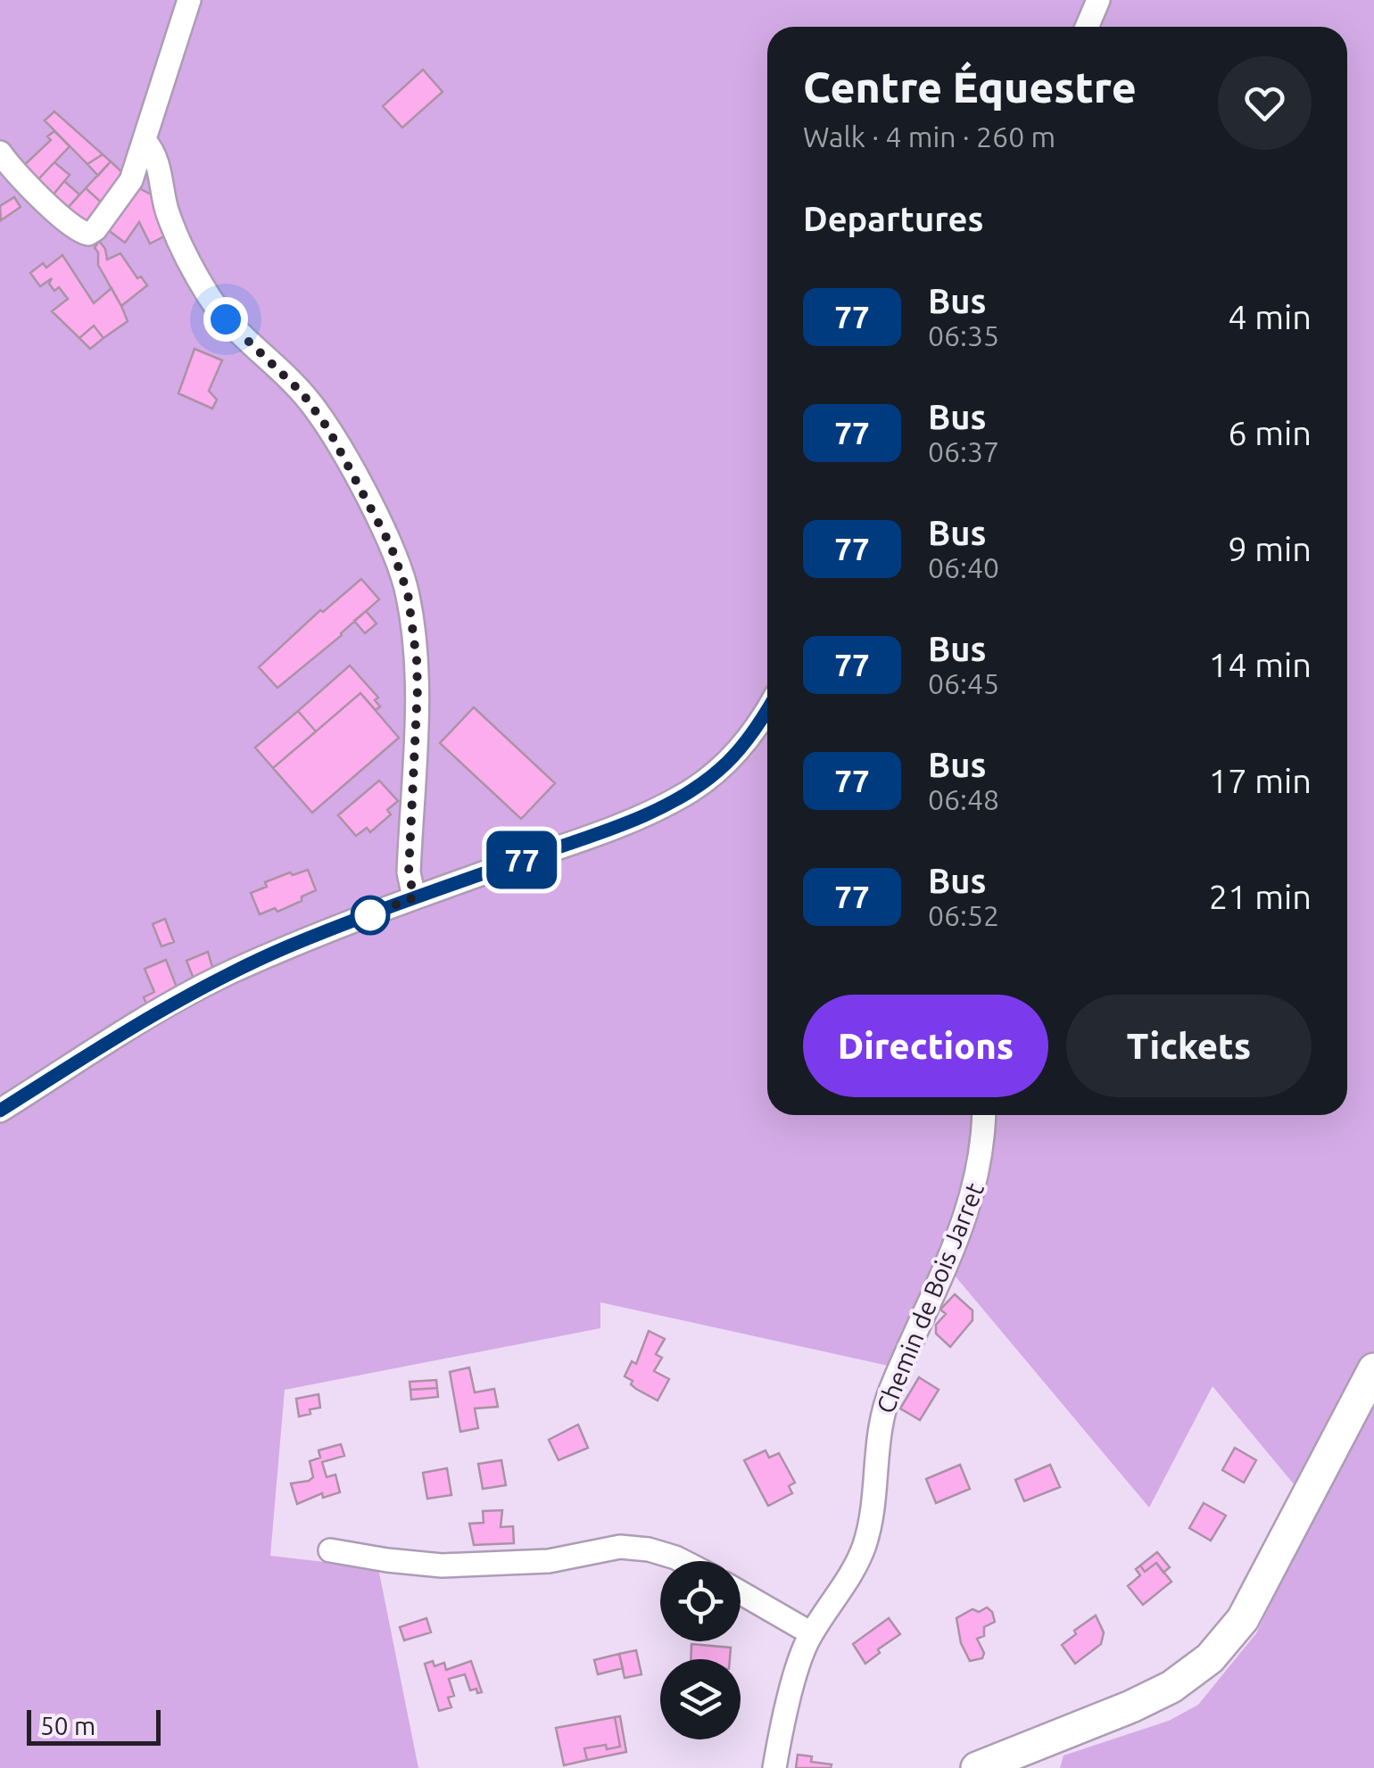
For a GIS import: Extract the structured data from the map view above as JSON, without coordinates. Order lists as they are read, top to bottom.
{
  "streets": {
    "street": ["Chemin de Bois Jarret"]
  },
  "lines": ["bus line 77"],
  "scale_bar": "50 m",
  "page": {
    "on_map": "77",
    "heading": [
      ["Centre Équestre", "Walk · 4 min · 260 m"],
      "Departures"
    ],
    "list": [
      {
        "mark": "77",
        "name": "Bus",
        "note": "06:35",
        "value": "4 min"
      },
      {
        "mark": "77",
        "name": "Bus",
        "note": "06:37",
        "value": "6 min"
      },
      {
        "mark": "77",
        "name": "Bus",
        "note": "06:40",
        "value": "9 min"
      },
      {
        "mark": "77",
        "name": "Bus",
        "note": "06:45",
        "value": "14 min"
      },
      {
        "mark": "77",
        "name": "Bus",
        "note": "06:48",
        "value": "17 min"
      },
      {
        "mark": "77",
        "name": "Bus",
        "note": "06:52",
        "value": "21 min"
      }
    ],
    "buttons": ["Directions", "Tickets"],
    "scale": "50 m"
  }
}
